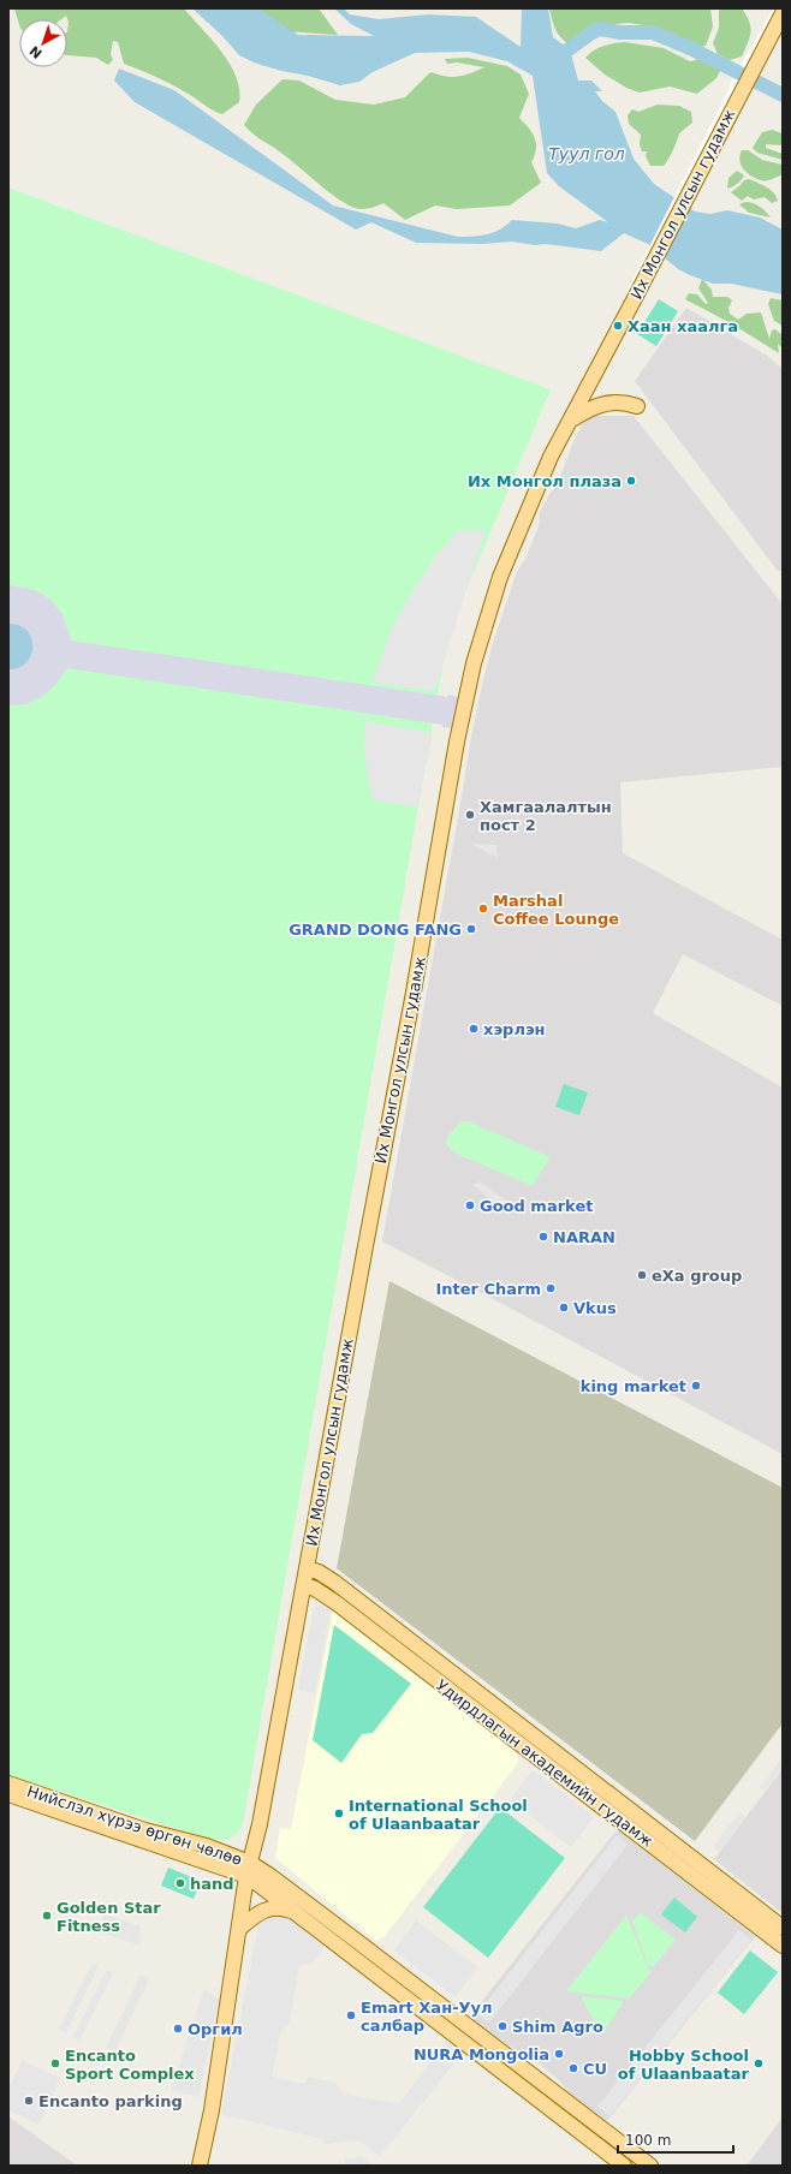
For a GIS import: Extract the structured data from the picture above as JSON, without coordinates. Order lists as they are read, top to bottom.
{
  "streets": {
    "main road": ["Их Монгол улсын гудамж", "Удирдлагын академийн гудамж", "Нийслэл хүрээ өргөн чөлөө"]
  },
  "crossings": [
    ["Их Монгол улсын гудамж", "Удирдлагын академийн гудамж"],
    ["Их Монгол улсын гудамж", "Нийслэл хүрээ өргөн чөлөө"]
  ],
  "water": ["Туул гол"],
  "places": [
    "Хаан хаалга",
    "Их Монгол плаза",
    "Хамгаалалтын пост 2",
    "Marshal Coffee Lounge",
    "GRAND DONG FANG",
    "хэрлэн",
    "Good market",
    "NARAN",
    "eXa group",
    "Inter Charm",
    "Vkus",
    "king market",
    "International School of Ulaanbaatar",
    "hand",
    "Golden Star Fitness",
    "Emart Хан-Уул салбар",
    "Shim Agro",
    "Оргил",
    "NURA Mongolia",
    "Encanto Sport Complex",
    "Hobby School of Ulaanbaatar",
    "CU",
    "Encanto parking"
  ],
  "scale_bar": "100 m",
  "north": "bottom left"
}
